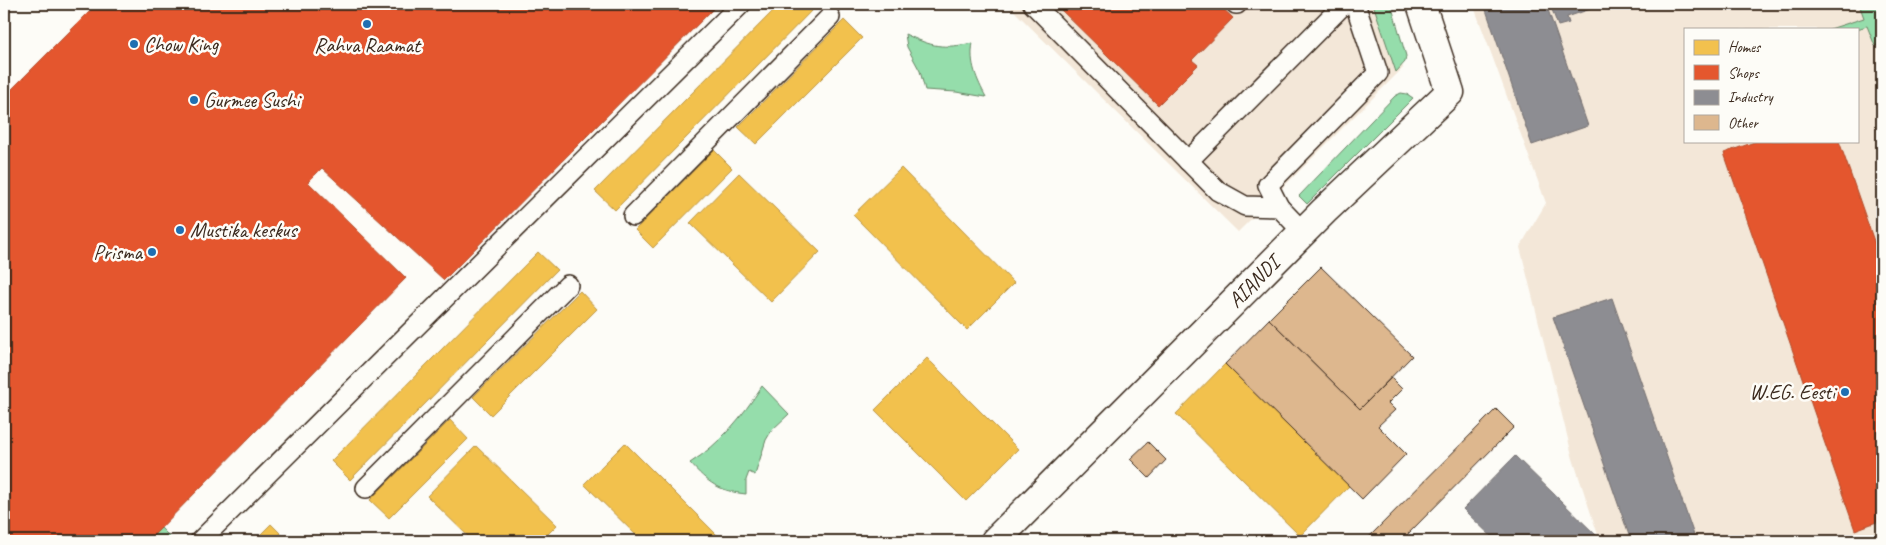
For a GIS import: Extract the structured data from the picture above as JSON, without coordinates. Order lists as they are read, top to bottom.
{
  "streets": {
    "street": ["AIANDI"]
  },
  "places": [
    "Rahva Raamat",
    "Chow King",
    "Gurmee Sushi",
    "Mustika keskus",
    "Prisma",
    "W.EG. Eesti"
  ],
  "legend": [
    "Homes",
    "Shops",
    "Industry",
    "Other"
  ]
}
